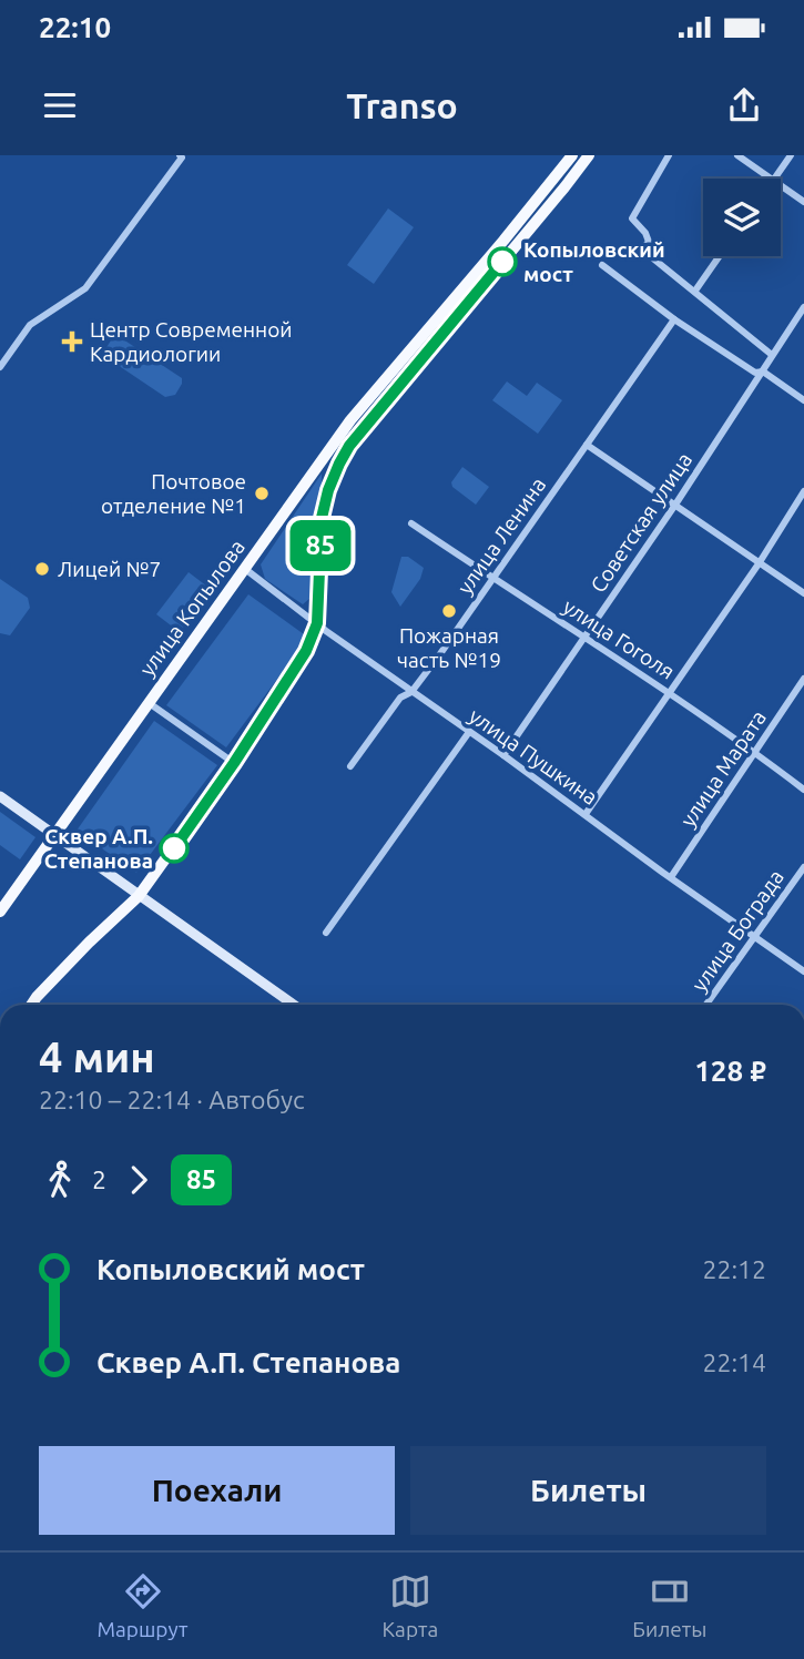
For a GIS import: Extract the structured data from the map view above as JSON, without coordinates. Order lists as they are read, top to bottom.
{
  "streets": {
    "main road": ["улица Копылова"],
    "street": [
      "Советская улица",
      "улица Ленина",
      "улица Гоголя",
      "улица Пушкина",
      "улица Марата",
      "улица Бограда"
    ]
  },
  "crossings": [
    ["Советская улица", "улица Гоголя"],
    ["Советская улица", "улица Пушкина"],
    ["улица Ленина", "улица Гоголя"],
    ["улица Ленина", "улица Пушкина"],
    ["улица Копылова", "улица Пушкина"],
    ["улица Гоголя", "улица Марата"],
    ["улица Пушкина", "улица Марата"],
    ["улица Пушкина", "улица Бограда"]
  ],
  "places": {
    "other": [
      "Копыловский мост",
      "Почтовое отделение №1",
      "Лицей №7",
      "Пожарная часть №19",
      "Сквер А.П. Степанова"
    ],
    "health": ["Центр Современной Кардиологии"]
  },
  "lines": ["bus line 85"],
  "page": {
    "status": "22:10",
    "header": "Transo",
    "on_map": "85",
    "heading": ["4 мин", "22:10 – 22:14 · Автобус", "128 ₽"],
    "legs": ["2", "85"],
    "list": [
      {
        "name": "Копыловский мост",
        "value": "22:12"
      },
      {
        "name": "Сквер А.П. Степанова",
        "value": "22:14"
      }
    ],
    "buttons": ["Поехали", "Билеты"],
    "tabs": ["Маршрут", "Карта", "Билеты"]
  }
}
